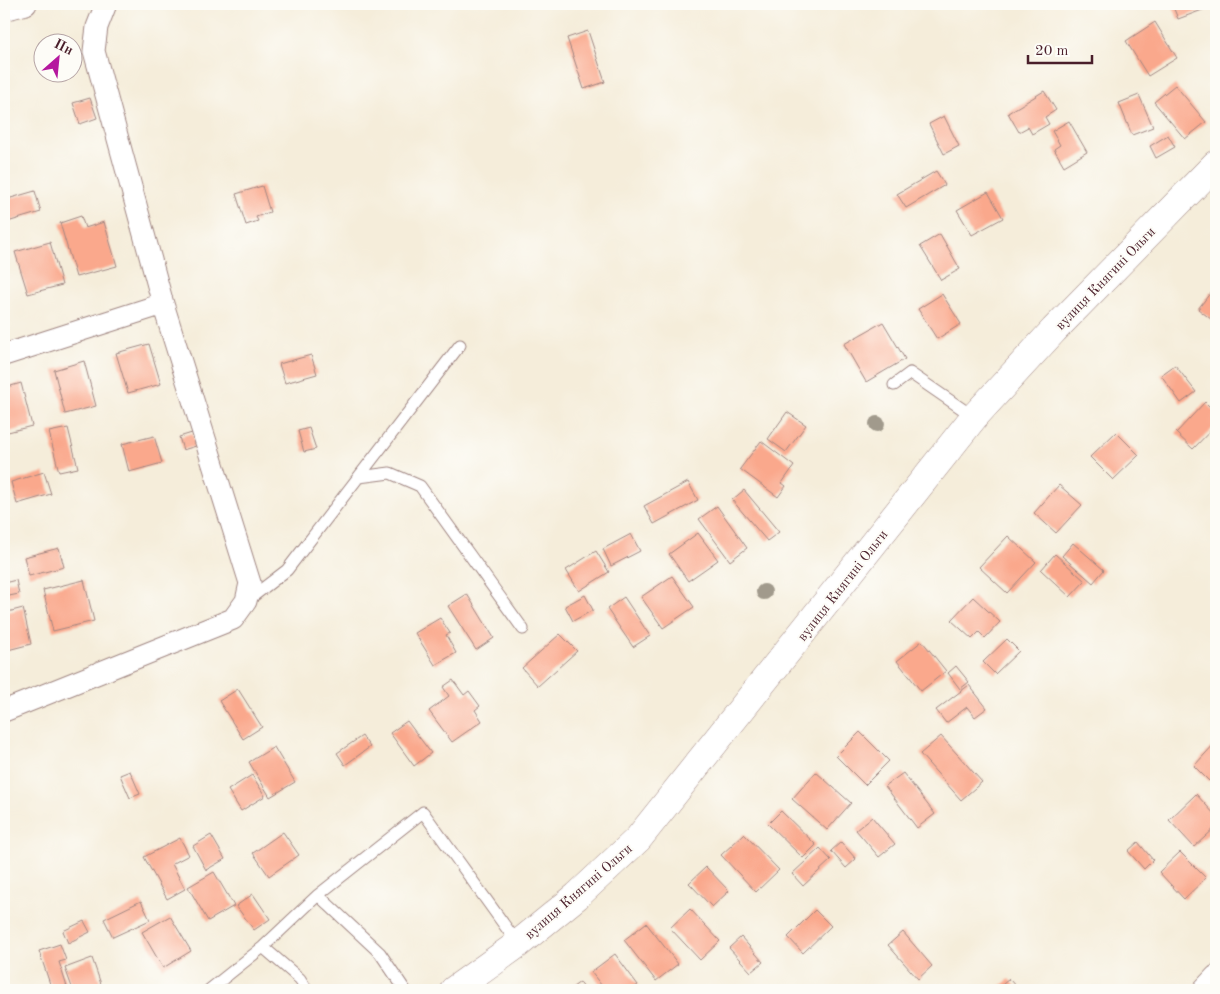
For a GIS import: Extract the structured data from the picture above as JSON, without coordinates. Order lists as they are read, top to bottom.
{
  "streets": {
    "street": ["вулиця Княгині Ольги"]
  },
  "scale_bar": "20 m",
  "north": "top right"
}
